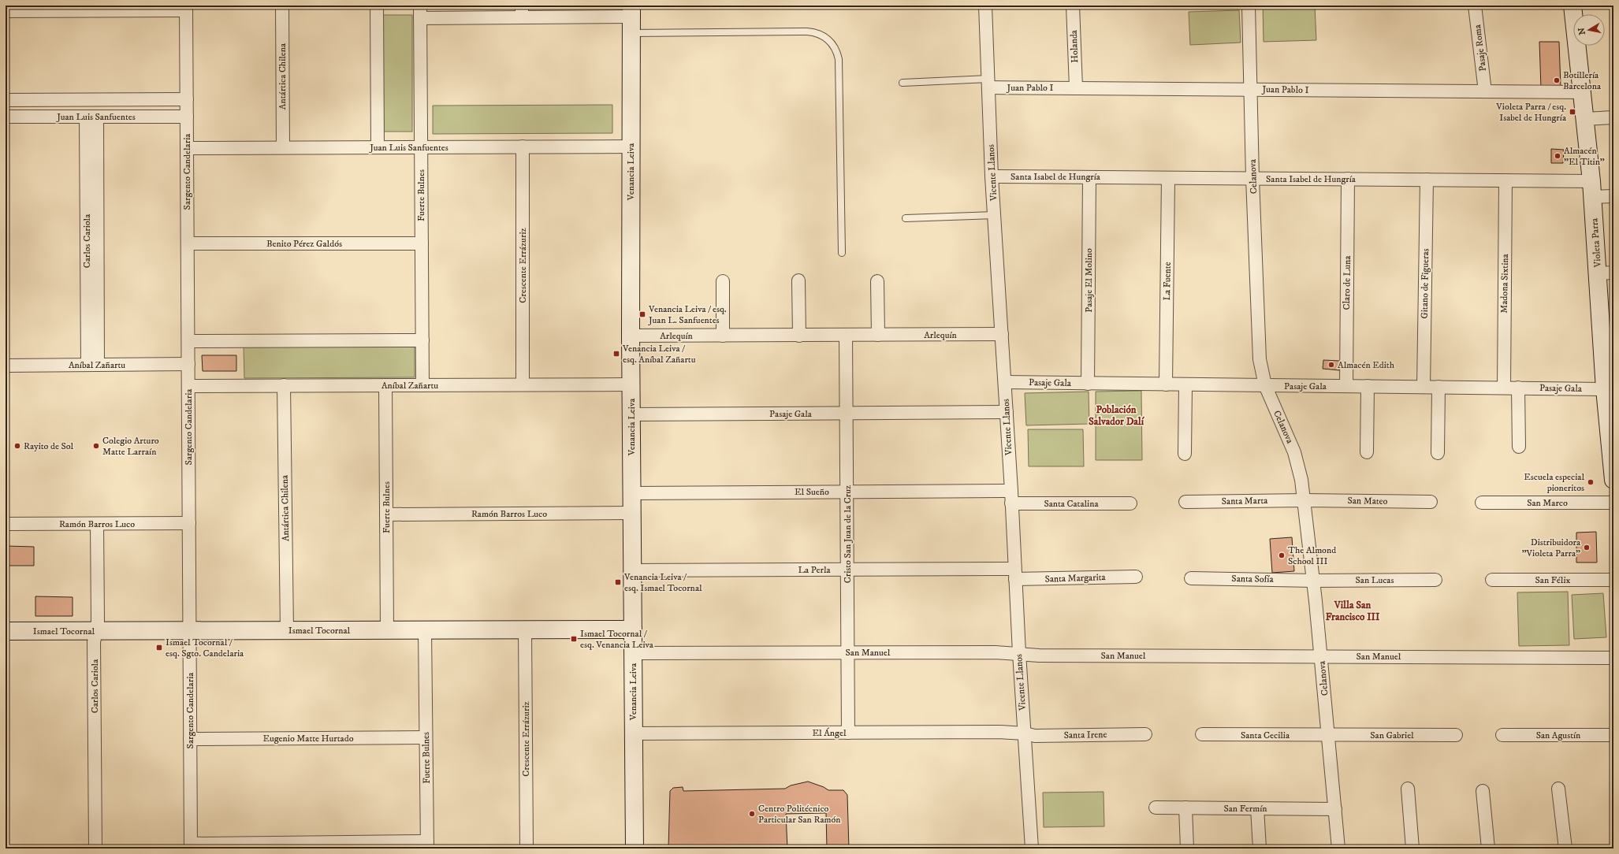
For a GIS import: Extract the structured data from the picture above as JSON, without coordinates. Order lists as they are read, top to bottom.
{
  "streets": {
    "street": [
      "Holanda",
      "Pasaje Roma",
      "Antártica Chilena",
      "Juan Pablo I",
      "Juan Luis Sanfuentes",
      "Sargento Candelaria",
      "Venancia Leiva",
      "Vicente Llanos",
      "Santa Isabel de Hungría",
      "Celanova",
      "Fuerte Bulnes",
      "Carlos Cariola",
      "Violeta Parra",
      "Benito Pérez Galdós",
      "Crescente Errázuriz",
      "Pasaje El Molino",
      "La Fuente",
      "Claro de Luna",
      "Gitano de Figueras",
      "Madona Sixtina",
      "Arlequín",
      "Aníbal Zañartu",
      "Pasaje Gala",
      "El Sueño",
      "Santa Marta",
      "San Mateo",
      "San Marco",
      "Santa Catalina",
      "Ramón Barros Luco",
      "Cristo San Juan de la Cruz",
      "La Perla",
      "Santa Margarita",
      "Santa Sofía",
      "San Lucas",
      "San Félix",
      "Ismael Tocornal",
      "San Manuel",
      "El Ángel",
      "Santa Irene",
      "Santa Cecilia",
      "San Gabriel",
      "San Agustín",
      "Eugenio Matte Hurtado",
      "San Fermín"
    ]
  },
  "crossings": [
    ["Holanda", "Juan Pablo I"],
    ["Pasaje Roma", "Juan Pablo I"],
    ["Antártica Chilena", "Juan Luis Sanfuentes"],
    ["Antártica Chilena", "Aníbal Zañartu"],
    ["Antártica Chilena", "Ismael Tocornal"],
    ["Juan Pablo I", "Vicente Llanos"],
    ["Juan Pablo I", "Celanova"],
    ["Juan Pablo I", "Violeta Parra"],
    ["Juan Luis Sanfuentes", "Sargento Candelaria"],
    ["Juan Luis Sanfuentes", "Venancia Leiva"],
    ["Juan Luis Sanfuentes", "Fuerte Bulnes"],
    ["Juan Luis Sanfuentes", "Carlos Cariola"],
    ["Juan Luis Sanfuentes", "Crescente Errázuriz"],
    ["Sargento Candelaria", "Benito Pérez Galdós"],
    ["Sargento Candelaria", "Aníbal Zañartu"],
    ["Sargento Candelaria", "Ramón Barros Luco"],
    ["Sargento Candelaria", "Ismael Tocornal"],
    ["Sargento Candelaria", "Eugenio Matte Hurtado"],
    ["Venancia Leiva", "Arlequín"],
    ["Venancia Leiva", "Aníbal Zañartu"],
    ["Venancia Leiva", "Pasaje Gala"],
    ["Venancia Leiva", "El Sueño"],
    ["Venancia Leiva", "Ramón Barros Luco"],
    ["Venancia Leiva", "La Perla"],
    ["Venancia Leiva", "Ismael Tocornal"],
    ["Venancia Leiva", "San Manuel"],
    ["Venancia Leiva", "El Ángel"],
    ["Vicente Llanos", "Santa Isabel de Hungría"],
    ["Vicente Llanos", "Arlequín"],
    ["Vicente Llanos", "Pasaje Gala"],
    ["Vicente Llanos", "El Sueño"],
    ["Vicente Llanos", "Santa Catalina"],
    ["Vicente Llanos", "La Perla"],
    ["Vicente Llanos", "Santa Margarita"],
    ["Vicente Llanos", "San Manuel"],
    ["Vicente Llanos", "El Ángel"],
    ["Vicente Llanos", "Santa Irene"],
    ["Santa Isabel de Hungría", "Celanova"],
    ["Santa Isabel de Hungría", "Violeta Parra"],
    ["Santa Isabel de Hungría", "Pasaje El Molino"],
    ["Santa Isabel de Hungría", "La Fuente"],
    ["Santa Isabel de Hungría", "Claro de Luna"],
    ["Santa Isabel de Hungría", "Gitano de Figueras"],
    ["Santa Isabel de Hungría", "Madona Sixtina"],
    ["Celanova", "Pasaje Gala"],
    ["Celanova", "Santa Marta"],
    ["Celanova", "San Mateo"],
    ["Celanova", "Santa Sofía"],
    ["Celanova", "San Lucas"],
    ["Celanova", "San Manuel"],
    ["Celanova", "Santa Cecilia"],
    ["Celanova", "San Gabriel"],
    ["Celanova", "San Fermín"],
    ["Fuerte Bulnes", "Benito Pérez Galdós"],
    ["Fuerte Bulnes", "Aníbal Zañartu"],
    ["Fuerte Bulnes", "Ramón Barros Luco"],
    ["Fuerte Bulnes", "Ismael Tocornal"],
    ["Fuerte Bulnes", "Eugenio Matte Hurtado"],
    ["Carlos Cariola", "Aníbal Zañartu"],
    ["Carlos Cariola", "Ramón Barros Luco"],
    ["Carlos Cariola", "Ismael Tocornal"],
    ["Violeta Parra", "Pasaje Gala"],
    ["Crescente Errázuriz", "Aníbal Zañartu"],
    ["Crescente Errázuriz", "Ismael Tocornal"],
    ["Pasaje El Molino", "Pasaje Gala"],
    ["La Fuente", "Pasaje Gala"],
    ["Claro de Luna", "Pasaje Gala"],
    ["Gitano de Figueras", "Pasaje Gala"],
    ["Madona Sixtina", "Pasaje Gala"],
    ["Arlequín", "Cristo San Juan de la Cruz"],
    ["Pasaje Gala", "Cristo San Juan de la Cruz"],
    ["El Sueño", "Cristo San Juan de la Cruz"],
    ["Santa Marta", "San Mateo"],
    ["Cristo San Juan de la Cruz", "La Perla"],
    ["Cristo San Juan de la Cruz", "San Manuel"],
    ["Cristo San Juan de la Cruz", "El Ángel"],
    ["La Perla", "Santa Margarita"],
    ["Santa Sofía", "San Lucas"],
    ["El Ángel", "Santa Irene"],
    ["Santa Cecilia", "San Gabriel"]
  ],
  "districts": ["Población Salvador Dalí", "Villa San Francisco III"],
  "places": {
    "other": [
      "Botillería Barcelona",
      "Almacén \"El Titin\"",
      "Almacén Edith",
      "Rayito de Sol",
      "Colegio Arturo Matte Larraín",
      "Escuela especial pioneritos",
      "Distribuidora \"Violeta Parra\"",
      "The Almond School III",
      "Centro Politécnico Particular San Ramón"
    ],
    "transit": [
      "Violeta Parra / esq. Isabel de Hungría",
      "Venancia Leiva / esq. Juan L. Sanfuentes",
      "Venancia Leiva / esq. Aníbal Zañartu",
      "Venancia Leiva / esq. Ismael Tocornal",
      "Ismael Tocornal / esq. Venancia Leiva",
      "Ismael Tocornal / esq. Sgto. Candelaria"
    ]
  },
  "north": "left"
}
